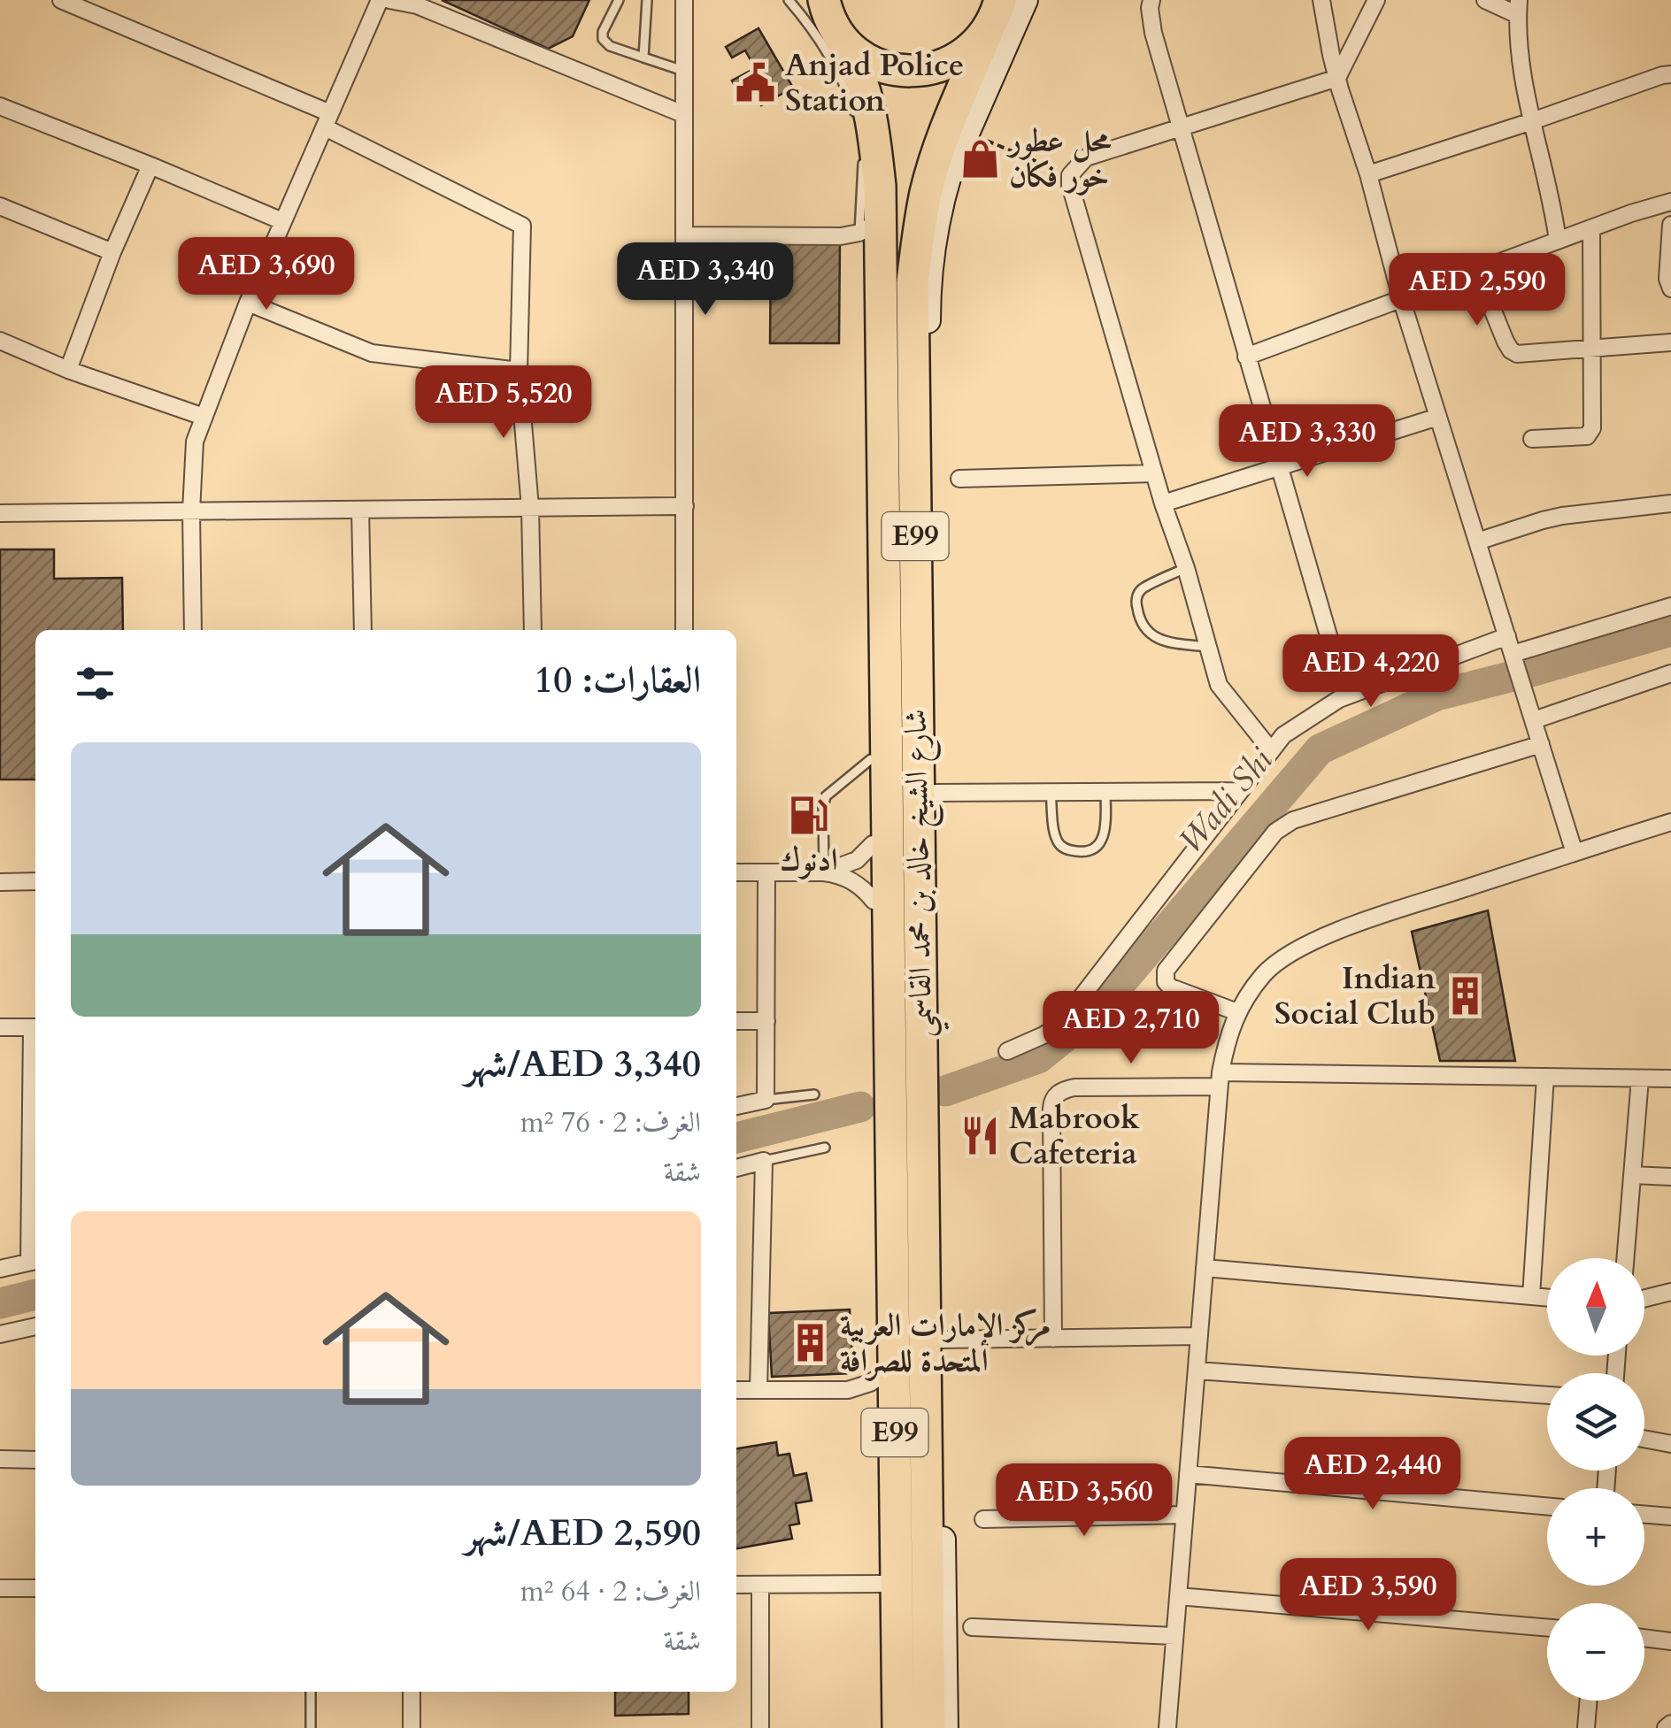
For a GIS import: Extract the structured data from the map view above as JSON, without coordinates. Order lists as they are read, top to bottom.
{
  "streets": {
    "highway": ["E99", "شارع الشيخ خالد بن محمد القاسمي"]
  },
  "water": ["Wadi Shi"],
  "places": {
    "public building": ["Anjad Police Station"],
    "shop": ["محل عطور خور فكان"],
    "fuel station": ["ادنوك"],
    "building": ["Indian Social Club", "مركز الإمارات العربية المتحدة للصرافة"],
    "restaurant": ["Mabrook Cafeteria"]
  },
  "north": "top",
  "page": {
    "price": [
      "AED 3,690",
      "AED 3,340",
      "AED 2,590",
      "AED 5,520",
      "AED 3,330",
      "AED 4,220",
      "AED 2,710",
      "AED 2,440",
      "AED 3,560",
      "AED 3,590"
    ],
    "heading": "العقارات: 10",
    "list": [
      {
        "name": "AED 3,340/شهر",
        "note": "الغرف: 2 · 76 m² · شقة"
      },
      {
        "name": "AED 2,590/شهر",
        "note": "الغرف: 2 · 64 m² · شقة"
      }
    ],
    "map_buttons": ["+", "−"]
  }
}
